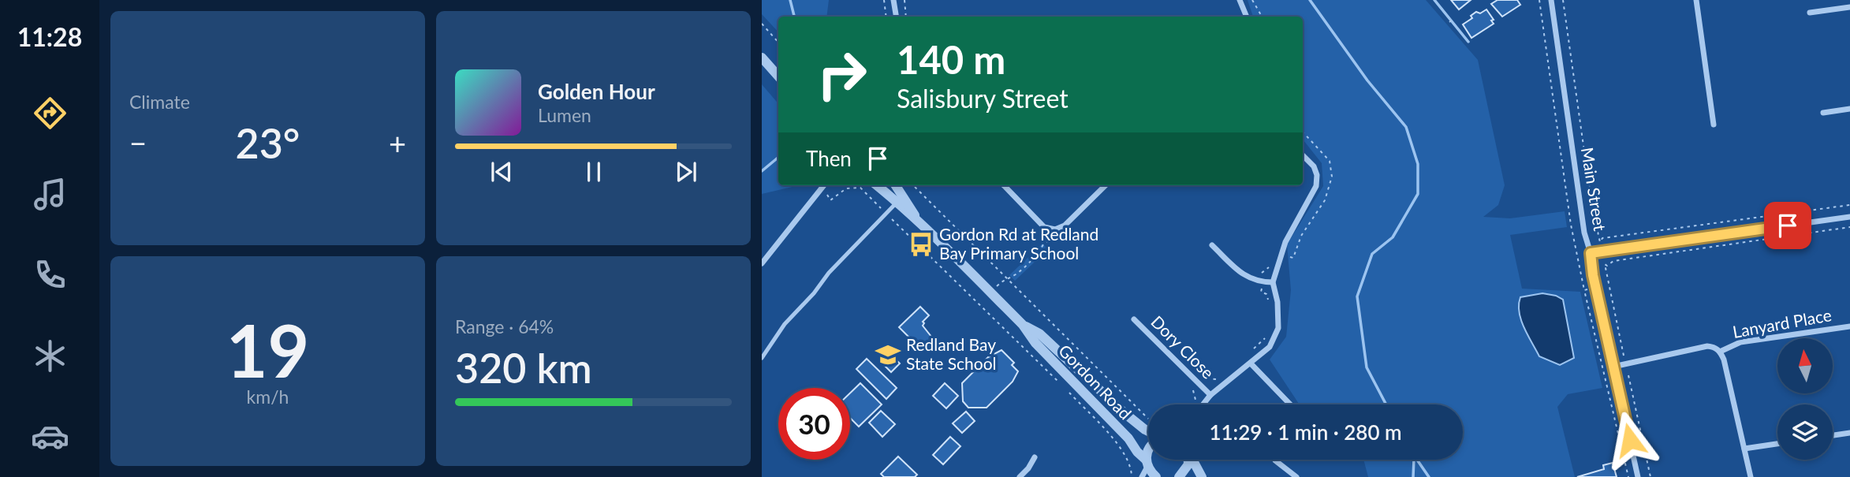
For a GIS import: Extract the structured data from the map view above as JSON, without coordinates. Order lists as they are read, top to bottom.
{
  "streets": {
    "street": [
      "Main Street",
      "Lanyard Place",
      "Dory Close",
      "Gordon Road"
    ]
  },
  "places": {
    "bus stop": ["Gordon Rd at Redland Bay Primary School"],
    "school or university": ["Redland Bay State School"]
  },
  "north": "top",
  "page": {
    "tabs": "11:28",
    "tile": [
      "Climate",
      ["19", "km/h"],
      ["Range · 64%", "320 km"]
    ],
    "turn": ["140 m", "Salisbury Street"],
    "song": ["Golden Hour", "Lumen"],
    "heat": ["−", "23°", "+"],
    "then": "Then",
    "limit": "30",
    "trip": "11:29 · 1 min · 280 m"
  }
}
